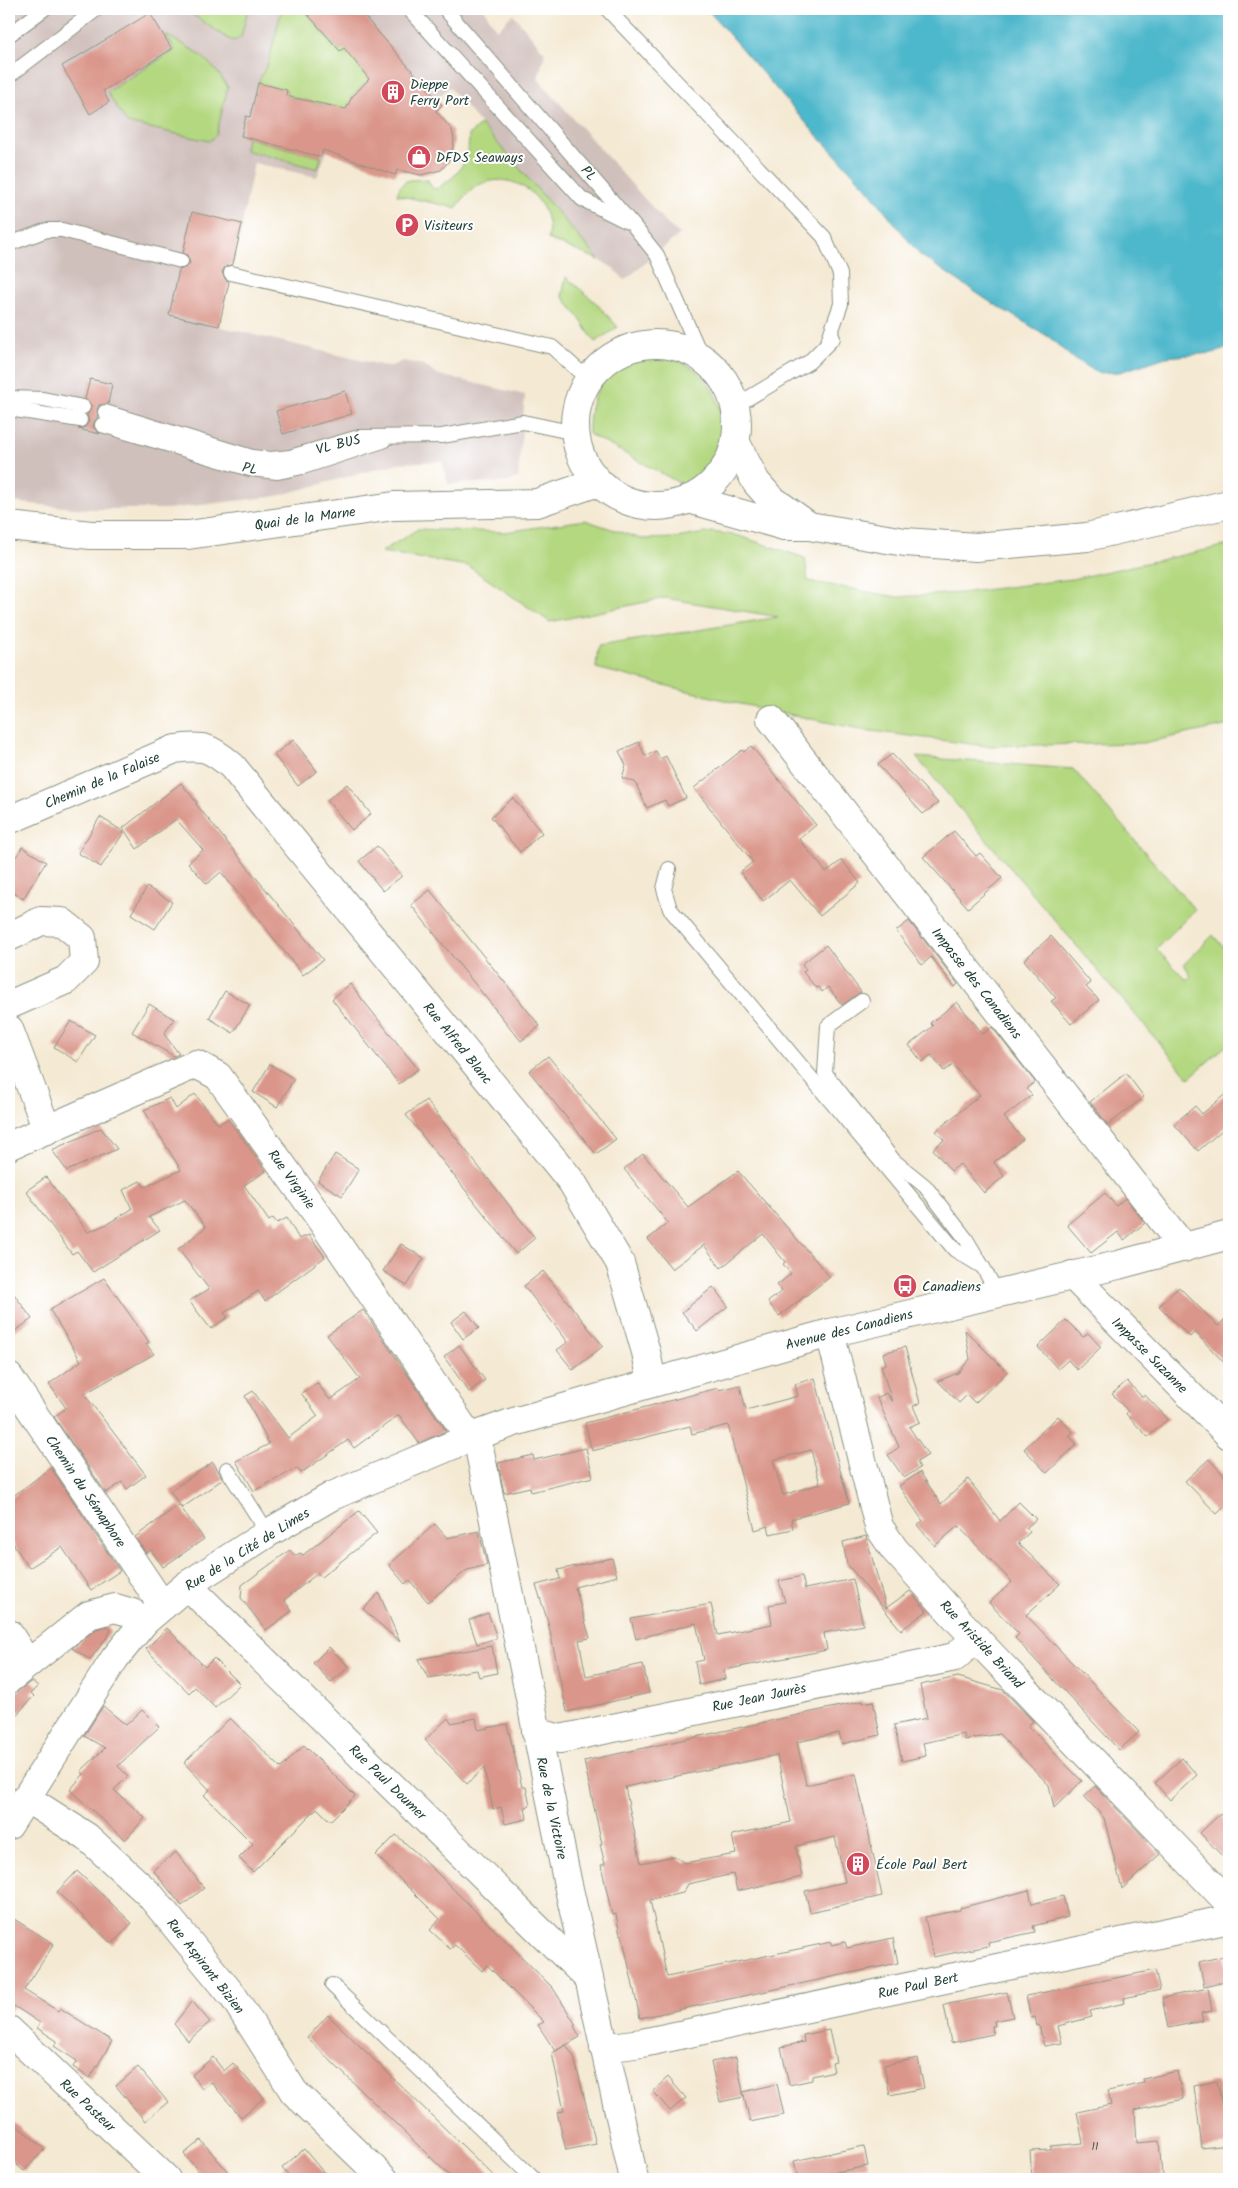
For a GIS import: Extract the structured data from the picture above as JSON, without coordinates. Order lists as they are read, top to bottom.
{
  "streets": {
    "street": [
      "Quai de la Marne",
      "Chemin de la Falaise",
      "Impasse des Canadiens",
      "Rue Alfred Blanc",
      "Rue Virginie",
      "Avenue des Canadiens",
      "Impasse Suzanne",
      "Chemin du Sémaphore",
      "Rue de la Cité de Limes",
      "Rue Aristide Briand",
      "Rue Jean Jaurès",
      "Rue Paul Doumer",
      "Rue de la Victoire",
      "Rue Aspirant Bizien",
      "Rue Paul Bert",
      "Rue Pasteur"
    ],
    "lane": ["PL", "VL BUS"]
  },
  "crossings": [
    ["PL", "VL BUS"],
    ["PL", "Quai de la Marne"],
    ["VL BUS", "Quai de la Marne"],
    ["Chemin de la Falaise", "Rue Alfred Blanc"],
    ["Impasse des Canadiens", "Avenue des Canadiens"],
    ["Rue Alfred Blanc", "Avenue des Canadiens"],
    ["Rue Virginie", "Avenue des Canadiens"],
    ["Rue Virginie", "Rue de la Cité de Limes"],
    ["Rue Virginie", "Rue de la Victoire"],
    ["Avenue des Canadiens", "Impasse Suzanne"],
    ["Avenue des Canadiens", "Rue de la Cité de Limes"],
    ["Avenue des Canadiens", "Rue Aristide Briand"],
    ["Avenue des Canadiens", "Rue de la Victoire"],
    ["Chemin du Sémaphore", "Rue de la Cité de Limes"],
    ["Rue de la Cité de Limes", "Rue Paul Doumer"],
    ["Rue de la Cité de Limes", "Rue de la Victoire"],
    ["Rue de la Cité de Limes", "Rue Aspirant Bizien"],
    ["Rue Aristide Briand", "Rue Jean Jaurès"],
    ["Rue Jean Jaurès", "Rue de la Victoire"],
    ["Rue Paul Doumer", "Rue de la Victoire"],
    ["Rue de la Victoire", "Rue Paul Bert"]
  ],
  "places": {
    "building": ["Dieppe Ferry Port", "École Paul Bert"],
    "shop": ["DFDS Seaways"],
    "parking": ["Visiteurs"],
    "bus stop": ["Canadiens"]
  },
  "house_numbers": ["11"]
}
